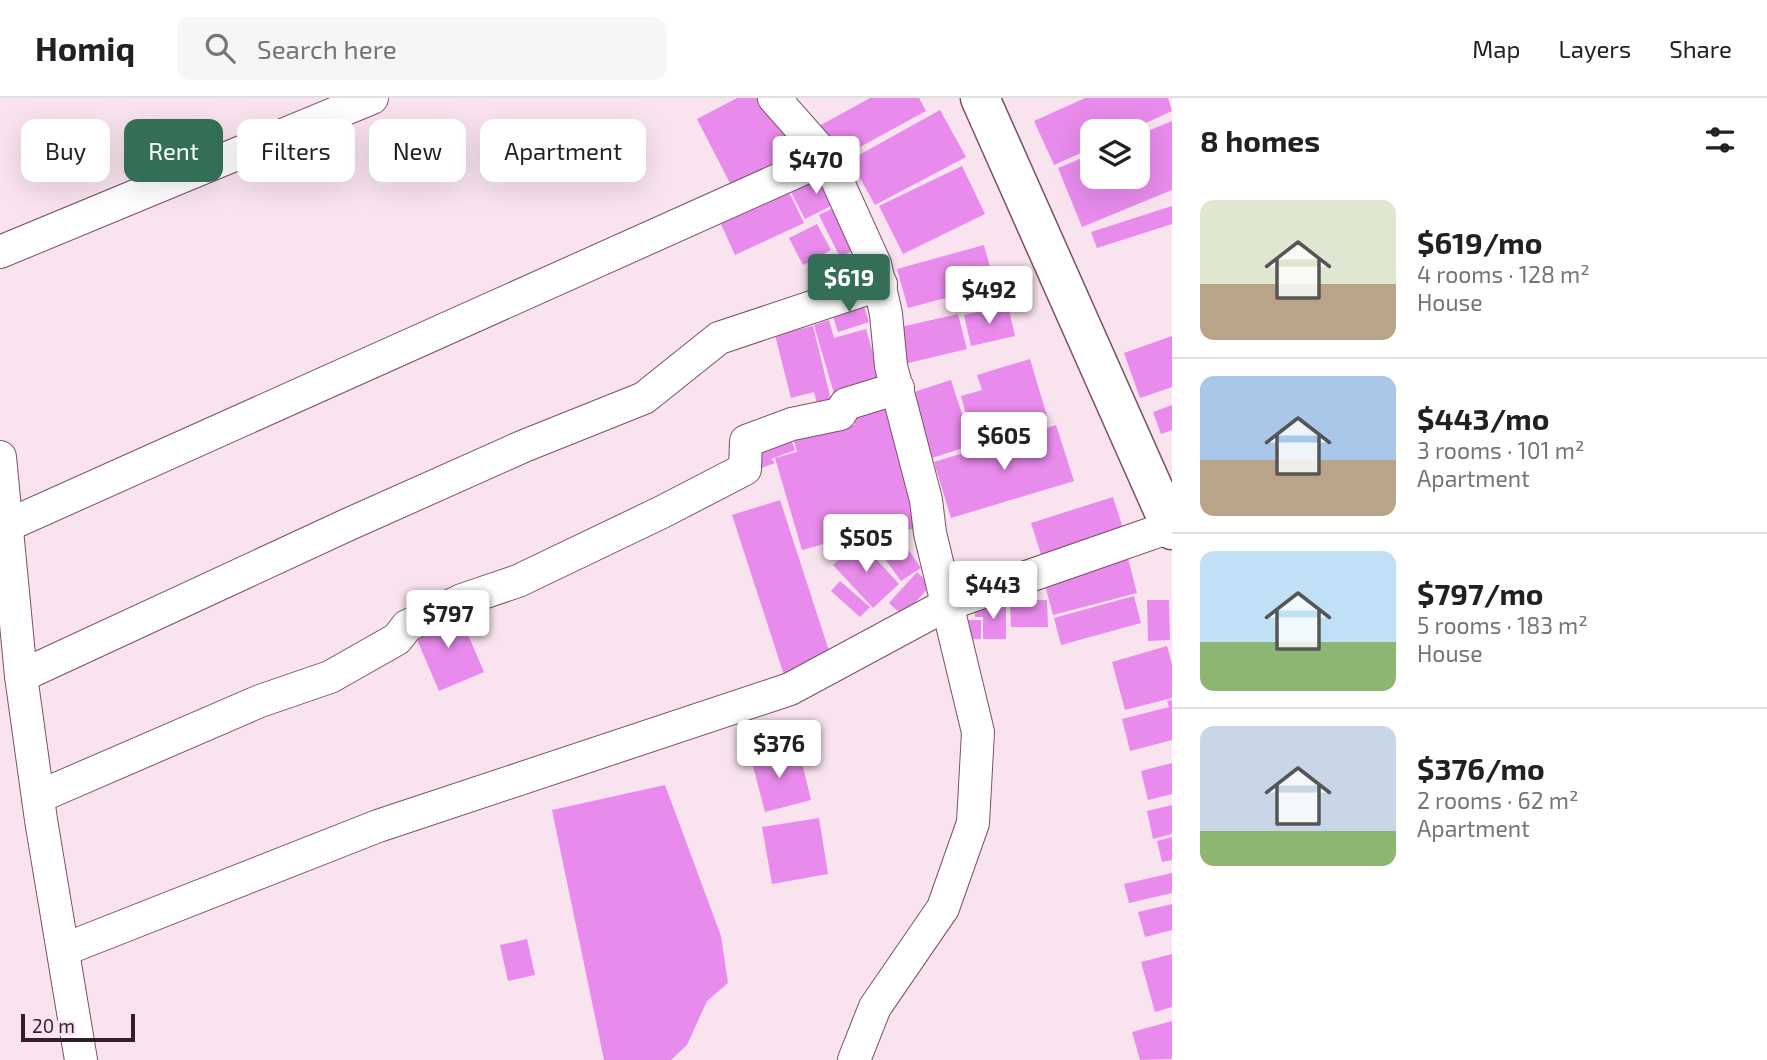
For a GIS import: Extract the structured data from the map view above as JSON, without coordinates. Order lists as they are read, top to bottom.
{
  "scale_bar": "20 m",
  "page": {
    "header": "Homiq",
    "search": "Search here",
    "nav": ["Map", "Layers", "Share"],
    "heading": "8 homes",
    "chip": [
      "Buy",
      "Rent",
      "Filters",
      "New",
      "Apartment"
    ],
    "price": [
      "$470",
      "$619",
      "$492",
      "$605",
      "$505",
      "$443",
      "$797",
      "$376"
    ],
    "list": [
      {
        "name": "$619/mo",
        "note": "4 rooms · 128 m² · House"
      },
      {
        "name": "$443/mo",
        "note": "3 rooms · 101 m² · Apartment"
      },
      {
        "name": "$797/mo",
        "note": "5 rooms · 183 m² · House"
      },
      {
        "name": "$376/mo",
        "note": "2 rooms · 62 m² · Apartment"
      }
    ],
    "scale": "20 m"
  }
}
